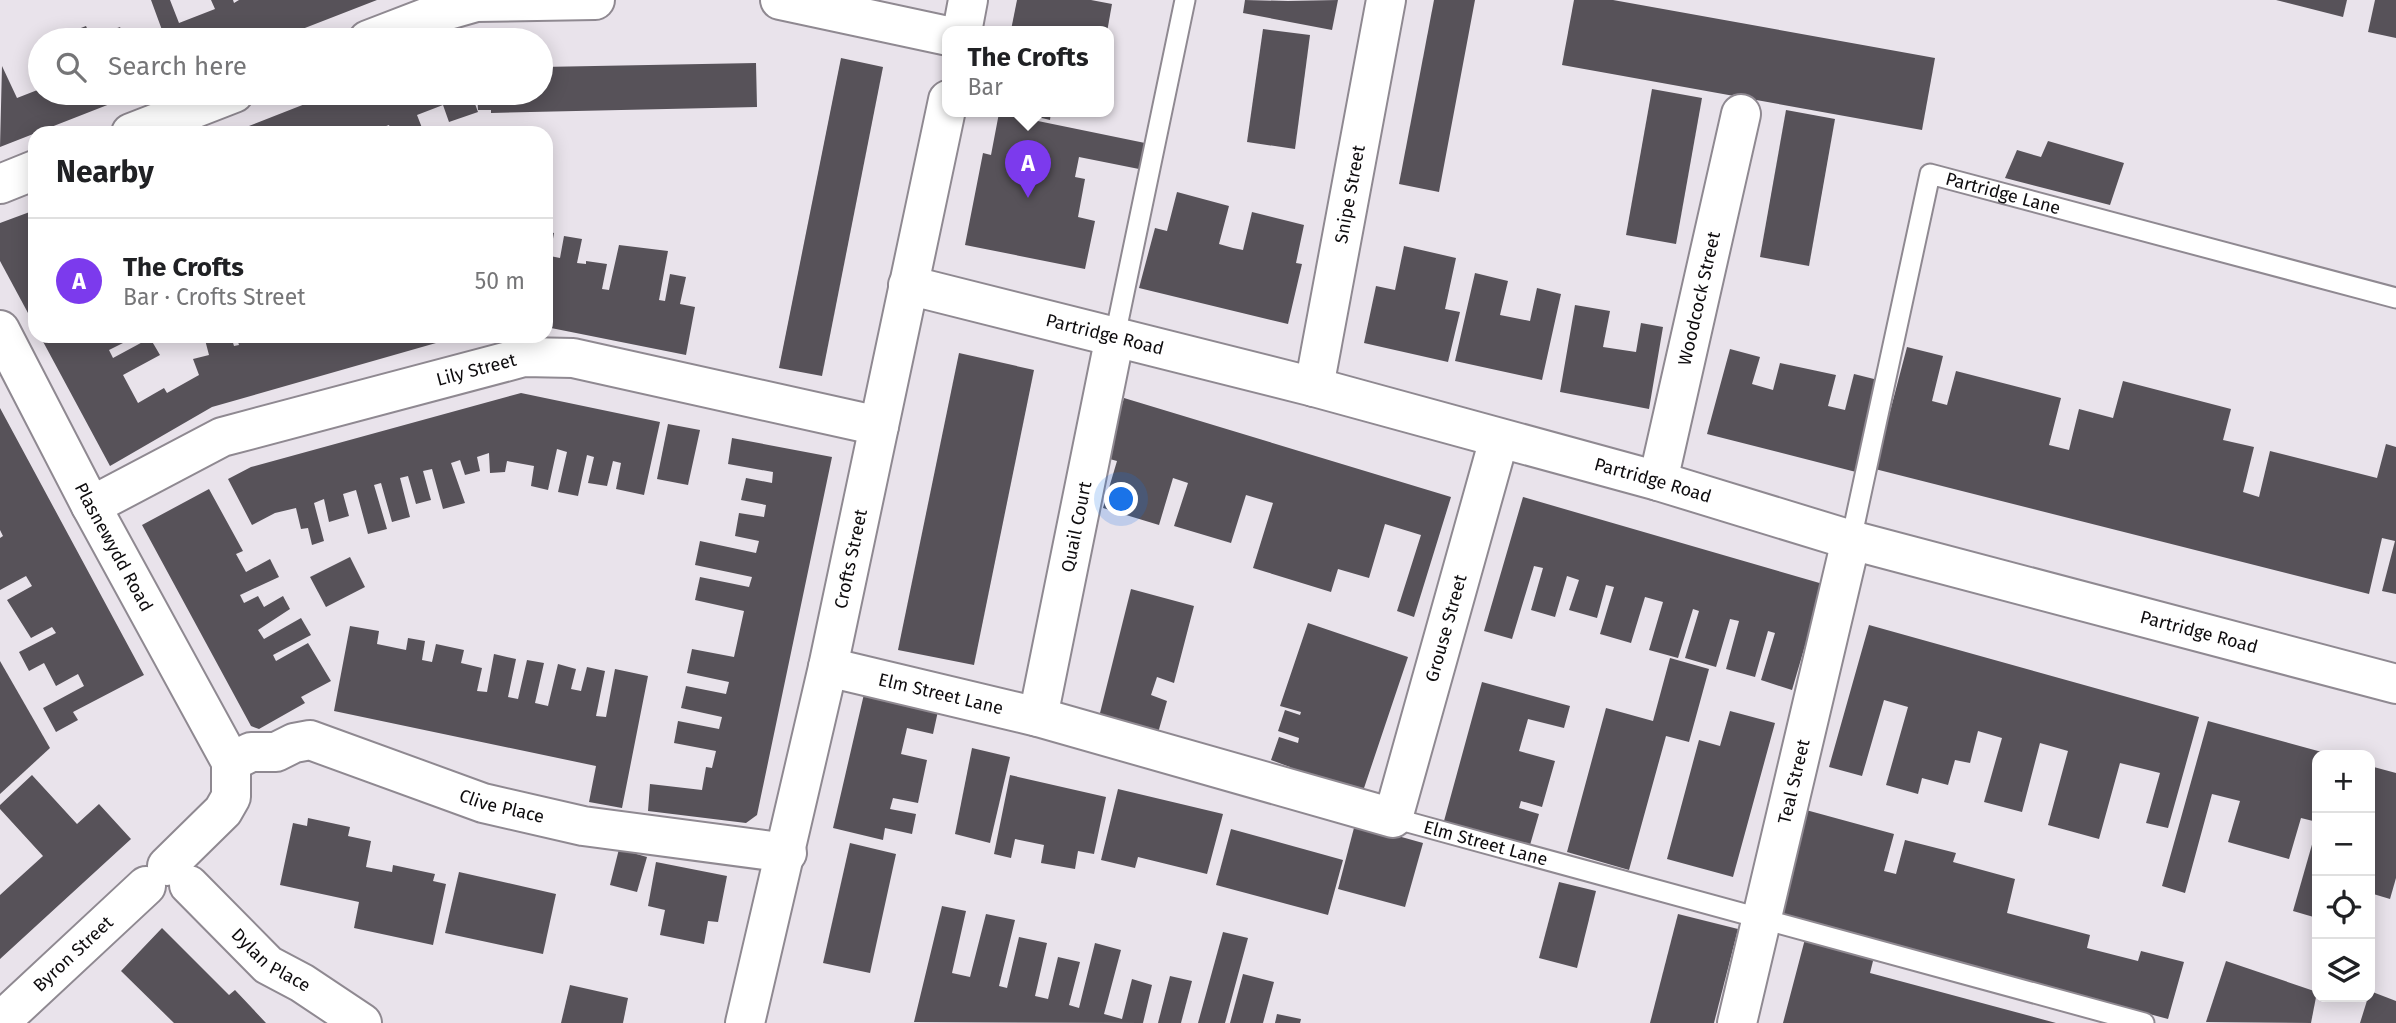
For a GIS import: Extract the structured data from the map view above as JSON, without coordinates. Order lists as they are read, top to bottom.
{
  "streets": {
    "street": [
      "Snipe Street",
      "Woodcock Street",
      "Partridge Road",
      "Lily Street",
      "Quail Court",
      "Plasnewydd Road",
      "Crofts Street",
      "Grouse Street",
      "Elm Street Lane",
      "Teal Street",
      "Clive Place",
      "Byron Street",
      "Dylan Place"
    ],
    "lane": ["Partridge Lane"]
  },
  "crossings": [
    ["Partridge Lane", "Partridge Road"],
    ["Partridge Lane", "Teal Street"],
    ["Snipe Street", "Partridge Road"],
    ["Woodcock Street", "Partridge Road"],
    ["Partridge Road", "Quail Court"],
    ["Partridge Road", "Crofts Street"],
    ["Partridge Road", "Grouse Street"],
    ["Partridge Road", "Teal Street"],
    ["Lily Street", "Plasnewydd Road"],
    ["Lily Street", "Crofts Street"],
    ["Quail Court", "Elm Street Lane"],
    ["Plasnewydd Road", "Clive Place"],
    ["Plasnewydd Road", "Byron Street"],
    ["Crofts Street", "Elm Street Lane"],
    ["Crofts Street", "Clive Place"],
    ["Grouse Street", "Elm Street Lane"],
    ["Elm Street Lane", "Teal Street"],
    ["Clive Place", "Byron Street"],
    ["Byron Street", "Dylan Place"]
  ],
  "page": {
    "popup": ["The Crofts", "Bar"],
    "search": "Search here",
    "heading": "Nearby",
    "pins": "A",
    "list": [
      {
        "mark": "A",
        "name": "The Crofts",
        "note": "Bar · Crofts Street",
        "value": "50 m"
      }
    ],
    "map_buttons": ["+", "−"]
  }
}
